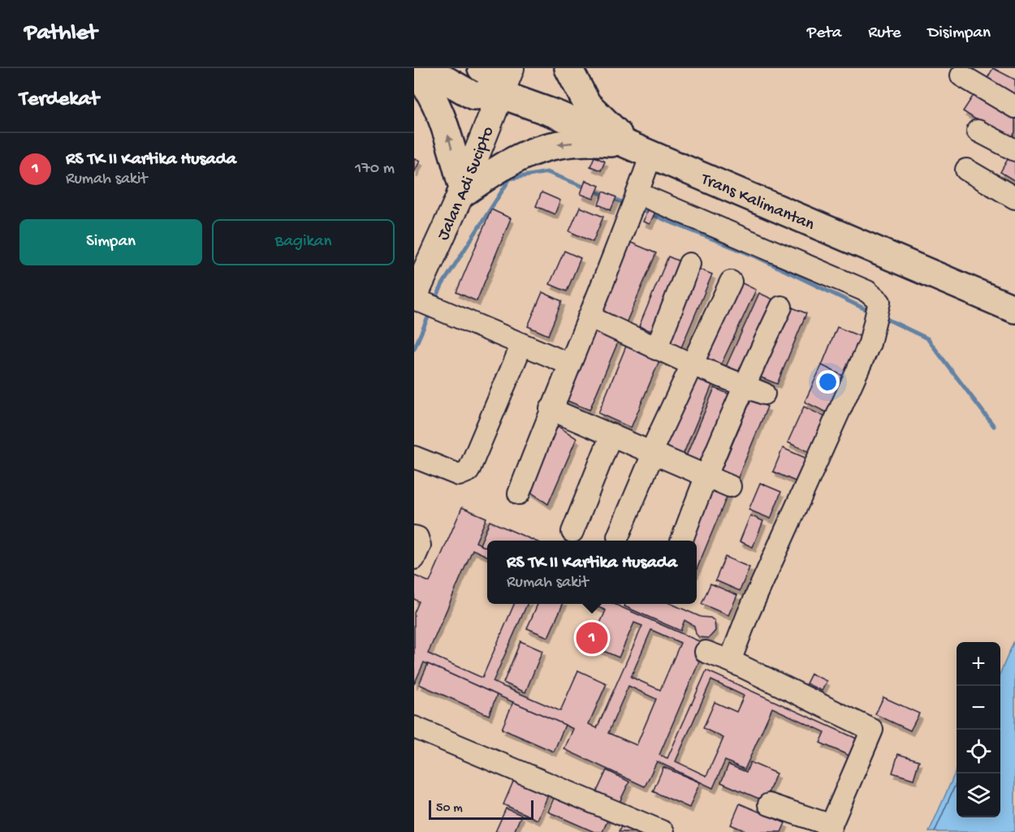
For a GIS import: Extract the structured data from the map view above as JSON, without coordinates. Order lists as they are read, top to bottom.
{
  "streets": {
    "highway": ["Trans Kalimantan"],
    "main road": ["Jalan Adi Sucipto"]
  },
  "crossings": [
    ["Jalan Adi Sucipto", "Trans Kalimantan"]
  ],
  "scale_bar": "50 m",
  "page": {
    "header": "Pathlet",
    "nav": ["Peta", "Rute", "Disimpan"],
    "heading": "Terdekat",
    "list": [
      {
        "mark": "1",
        "name": "RS TK II Kartika Husada",
        "note": "Rumah sakit",
        "value": "170 m"
      }
    ],
    "buttons": ["Simpan", "Bagikan"],
    "popup": ["RS TK II Kartika Husada", "Rumah sakit"],
    "pins": "1",
    "map_buttons": ["+", "−"],
    "scale": "50 m"
  }
}
